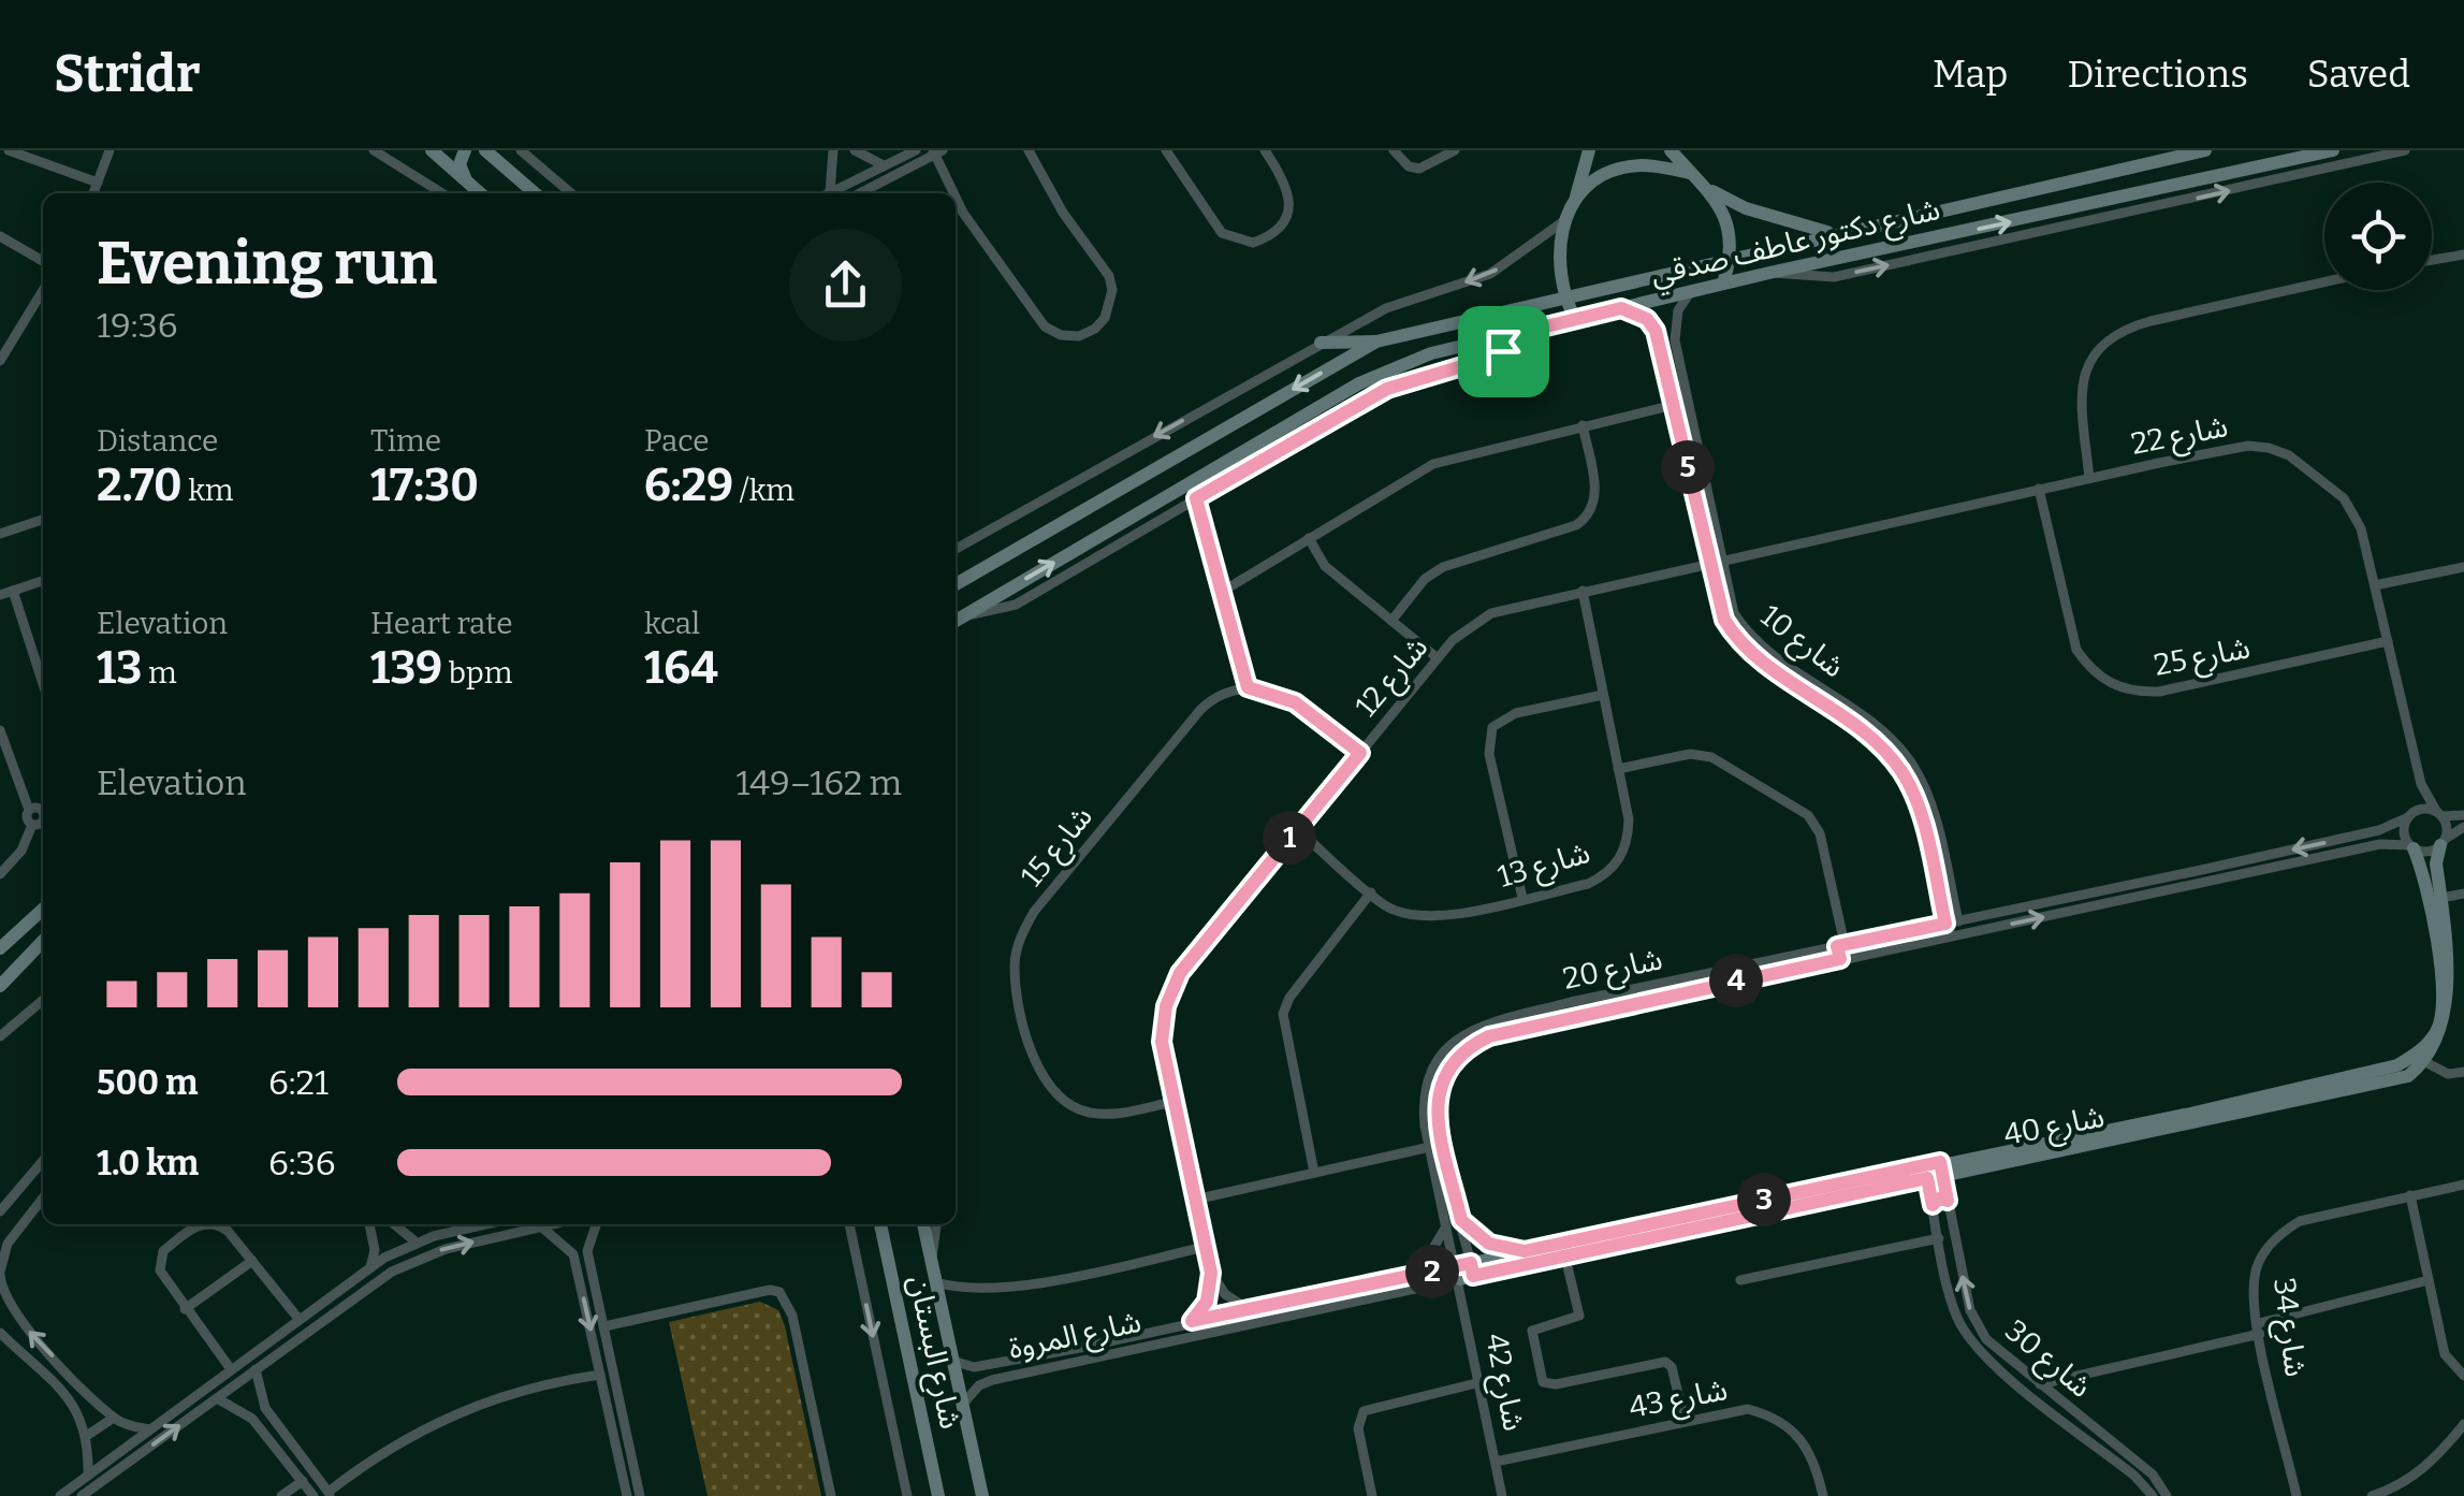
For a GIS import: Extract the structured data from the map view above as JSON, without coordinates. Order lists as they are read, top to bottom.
{
  "streets": {
    "street": [
      "شارع دكتور عاطف صدقي",
      "شارع 22",
      "شارع 10",
      "شارع 25",
      "شارع 12",
      "شارع 15",
      "شارع 13",
      "شارع 20",
      "شارع 40",
      "شارع 34",
      "شارع المروة",
      "شارع البستان",
      "شارع 30",
      "شارع 42",
      "شارع 43"
    ]
  },
  "crossings": [
    ["شارع دكتور عاطف صدقي", "شارع 10"],
    ["شارع 22", "شارع 10"],
    ["شارع 22", "شارع 25"],
    ["شارع 22", "شارع 12"],
    ["شارع 22", "شارع 20"],
    ["شارع 22", "شارع 40"],
    ["شارع 10", "شارع 12"],
    ["شارع 10", "شارع 20"],
    ["شارع 12", "شارع 15"],
    ["شارع 12", "شارع 13"],
    ["شارع 20", "شارع 40"],
    ["شارع 20", "شارع المروة"],
    ["شارع 20", "شارع 42"],
    ["شارع 40", "شارع المروة"],
    ["شارع 40", "شارع 30"],
    ["شارع 40", "شارع 42"],
    ["شارع المروة", "شارع البستان"],
    ["شارع المروة", "شارع 42"],
    ["شارع 42", "شارع 43"]
  ],
  "page": {
    "header": "Stridr",
    "nav": ["Map", "Directions", "Saved"],
    "heading": ["Evening run", "19:36"],
    "stats": [
      ["Distance", "2.70 km"],
      ["Time", "17:30"],
      ["Pace", "6:29 /km"],
      ["Elevation", "13 m"],
      ["Heart rate", "139 bpm"],
      ["kcal", "164"]
    ],
    "pins": [
      "5",
      "1",
      "4",
      "3",
      "2"
    ],
    "chart": ["Elevation", "149–162 m"],
    "list": [
      {
        "name": "500 m",
        "note": "6:21"
      },
      {
        "name": "1.0 km",
        "note": "6:36"
      }
    ]
  }
}
